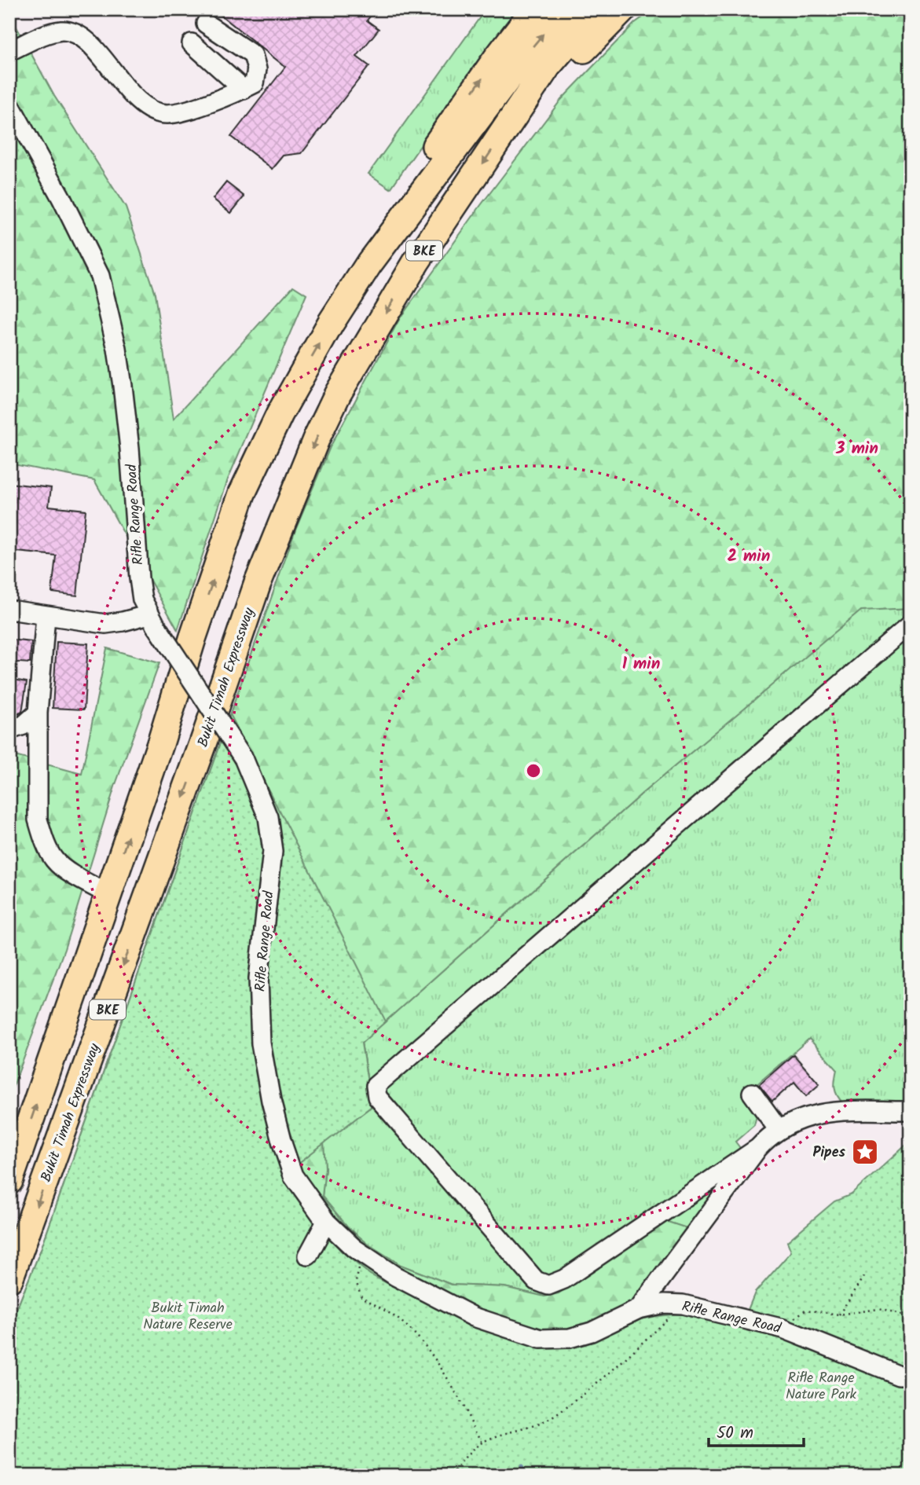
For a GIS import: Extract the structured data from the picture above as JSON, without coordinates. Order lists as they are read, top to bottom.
{
  "streets": {
    "highway": ["BKE", "Bukit Timah Expressway"],
    "street": ["Rifle Range Road"]
  },
  "parks": ["Bukit Timah Nature Reserve", "Rifle Range Nature Park"],
  "places": {
    "place": ["Pipes"]
  },
  "scale_bar": "50 m",
  "rings": ["3 min", "2 min", "1 min"]
}
